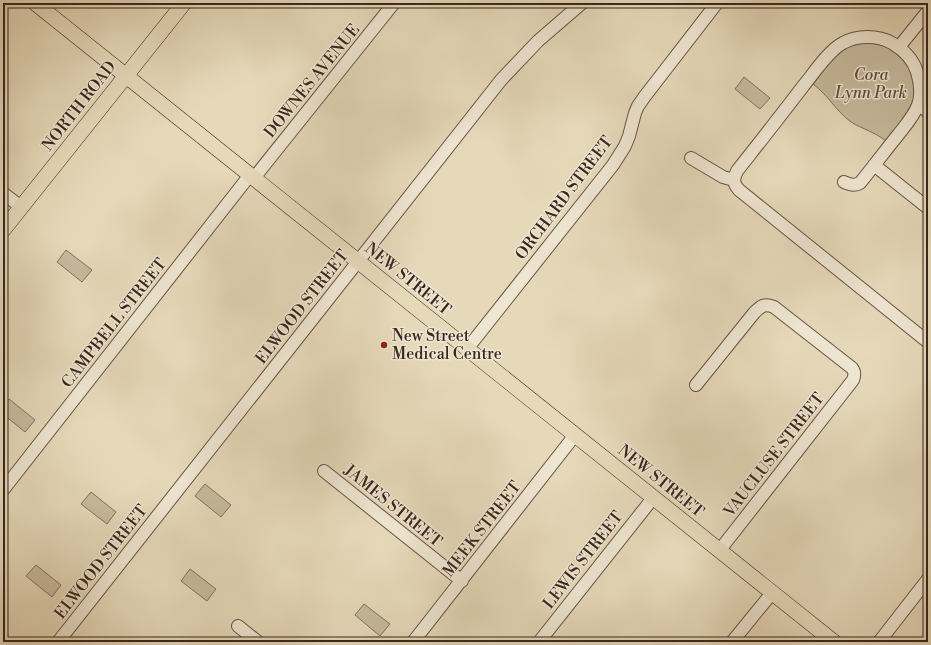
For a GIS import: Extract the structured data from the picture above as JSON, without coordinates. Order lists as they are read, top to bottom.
{
  "streets": {
    "main road": ["NORTH ROAD", "NEW STREET"],
    "street": [
      "DOWNES AVENUE",
      "ORCHARD STREET",
      "ELWOOD STREET",
      "CAMPBELL STREET",
      "VAUCLUSE STREET",
      "JAMES STREET",
      "MEEK STREET",
      "LEWIS STREET"
    ]
  },
  "crossings": [
    ["DOWNES AVENUE", "NEW STREET"],
    ["DOWNES AVENUE", "CAMPBELL STREET"],
    ["NORTH ROAD", "NEW STREET"],
    ["ORCHARD STREET", "NEW STREET"],
    ["NEW STREET", "ELWOOD STREET"],
    ["NEW STREET", "CAMPBELL STREET"],
    ["NEW STREET", "VAUCLUSE STREET"],
    ["NEW STREET", "MEEK STREET"],
    ["NEW STREET", "LEWIS STREET"],
    ["JAMES STREET", "MEEK STREET"]
  ],
  "parks": ["Cora Lynn Park"],
  "places": ["New Street Medical Centre"]
}
